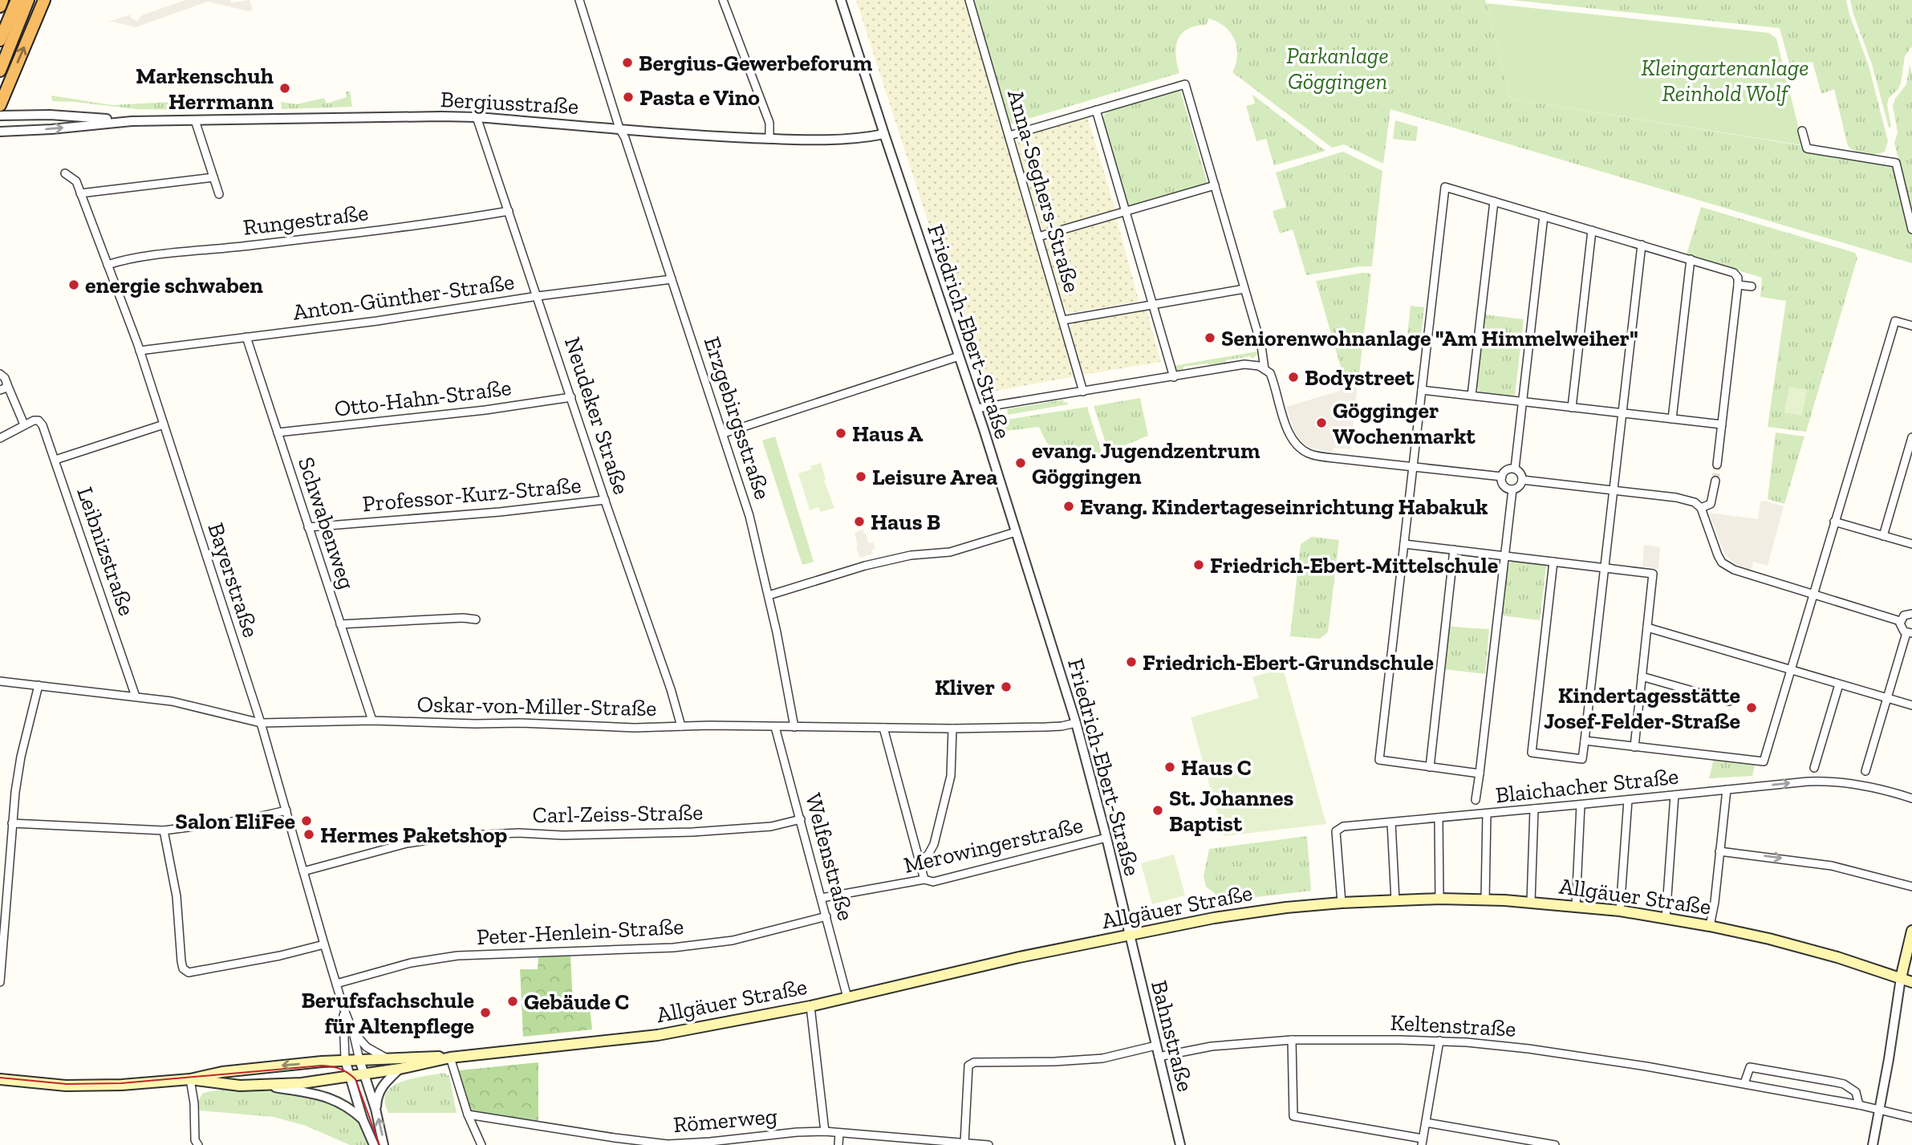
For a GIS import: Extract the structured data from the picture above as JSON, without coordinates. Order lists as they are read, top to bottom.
{
  "streets": {
    "main road": ["Allgäuer Straße"],
    "street": [
      "Bergiusstraße",
      "Anna-Seghers-Straße",
      "Rungestraße",
      "Anton-Günther-Straße",
      "Friedrich-Ebert-Straße",
      "Otto-Hahn-Straße",
      "Neudeker Straße",
      "Erzgebirgsstraße",
      "Professor-Kurz-Straße",
      "Schwabenweg",
      "Leibnizstraße",
      "Bayerstraße",
      "Oskar-von-Miller-Straße",
      "Blaichacher Straße",
      "Carl-Zeiss-Straße",
      "Merowingerstraße",
      "Welfenstraße",
      "Peter-Henlein-Straße",
      "Keltenstraße",
      "Bahnstraße",
      "Römerweg"
    ]
  },
  "crossings": [
    ["Bergiusstraße", "Friedrich-Ebert-Straße"],
    ["Bergiusstraße", "Neudeker Straße"],
    ["Bergiusstraße", "Erzgebirgsstraße"],
    ["Rungestraße", "Neudeker Straße"],
    ["Rungestraße", "Bayerstraße"],
    ["Anton-Günther-Straße", "Neudeker Straße"],
    ["Anton-Günther-Straße", "Erzgebirgsstraße"],
    ["Anton-Günther-Straße", "Schwabenweg"],
    ["Anton-Günther-Straße", "Bayerstraße"],
    ["Friedrich-Ebert-Straße", "Oskar-von-Miller-Straße"],
    ["Friedrich-Ebert-Straße", "Merowingerstraße"],
    ["Friedrich-Ebert-Straße", "Allgäuer Straße"],
    ["Friedrich-Ebert-Straße", "Bahnstraße"],
    ["Otto-Hahn-Straße", "Neudeker Straße"],
    ["Otto-Hahn-Straße", "Schwabenweg"],
    ["Neudeker Straße", "Professor-Kurz-Straße"],
    ["Neudeker Straße", "Oskar-von-Miller-Straße"],
    ["Erzgebirgsstraße", "Oskar-von-Miller-Straße"],
    ["Professor-Kurz-Straße", "Schwabenweg"],
    ["Schwabenweg", "Oskar-von-Miller-Straße"],
    ["Leibnizstraße", "Oskar-von-Miller-Straße"],
    ["Bayerstraße", "Oskar-von-Miller-Straße"],
    ["Bayerstraße", "Carl-Zeiss-Straße"],
    ["Bayerstraße", "Allgäuer Straße"],
    ["Bayerstraße", "Peter-Henlein-Straße"],
    ["Oskar-von-Miller-Straße", "Welfenstraße"],
    ["Blaichacher Straße", "Allgäuer Straße"],
    ["Carl-Zeiss-Straße", "Welfenstraße"],
    ["Merowingerstraße", "Welfenstraße"],
    ["Welfenstraße", "Allgäuer Straße"],
    ["Welfenstraße", "Peter-Henlein-Straße"],
    ["Allgäuer Straße", "Bahnstraße"],
    ["Keltenstraße", "Bahnstraße"]
  ],
  "parks": ["Parkanlage Göggingen", "Kleingartenanlage Reinhold Wolf"],
  "places": [
    "Bergius-Gewerbeforum",
    "Markenschuh Herrmann",
    "Pasta e Vino",
    "energie schwaben",
    "Seniorenwohnanlage \"Am Himmelweiher\"",
    "Bodystreet",
    "Gögginger Wochenmarkt",
    "Haus A",
    "evang. Jugendzentrum Göggingen",
    "Leisure Area",
    "Evang. Kindertageseinrichtung Habakuk",
    "Haus B",
    "Friedrich-Ebert-Mittelschule",
    "Friedrich-Ebert-Grundschule",
    "Kliver",
    "Kindertagesstätte Josef-Felder-Straße",
    "Haus C",
    "St. Johannes Baptist",
    "Salon EliFee",
    "Hermes Paketshop",
    "Gebäude C",
    "Berufsfachschule für Altenpflege"
  ]
}
